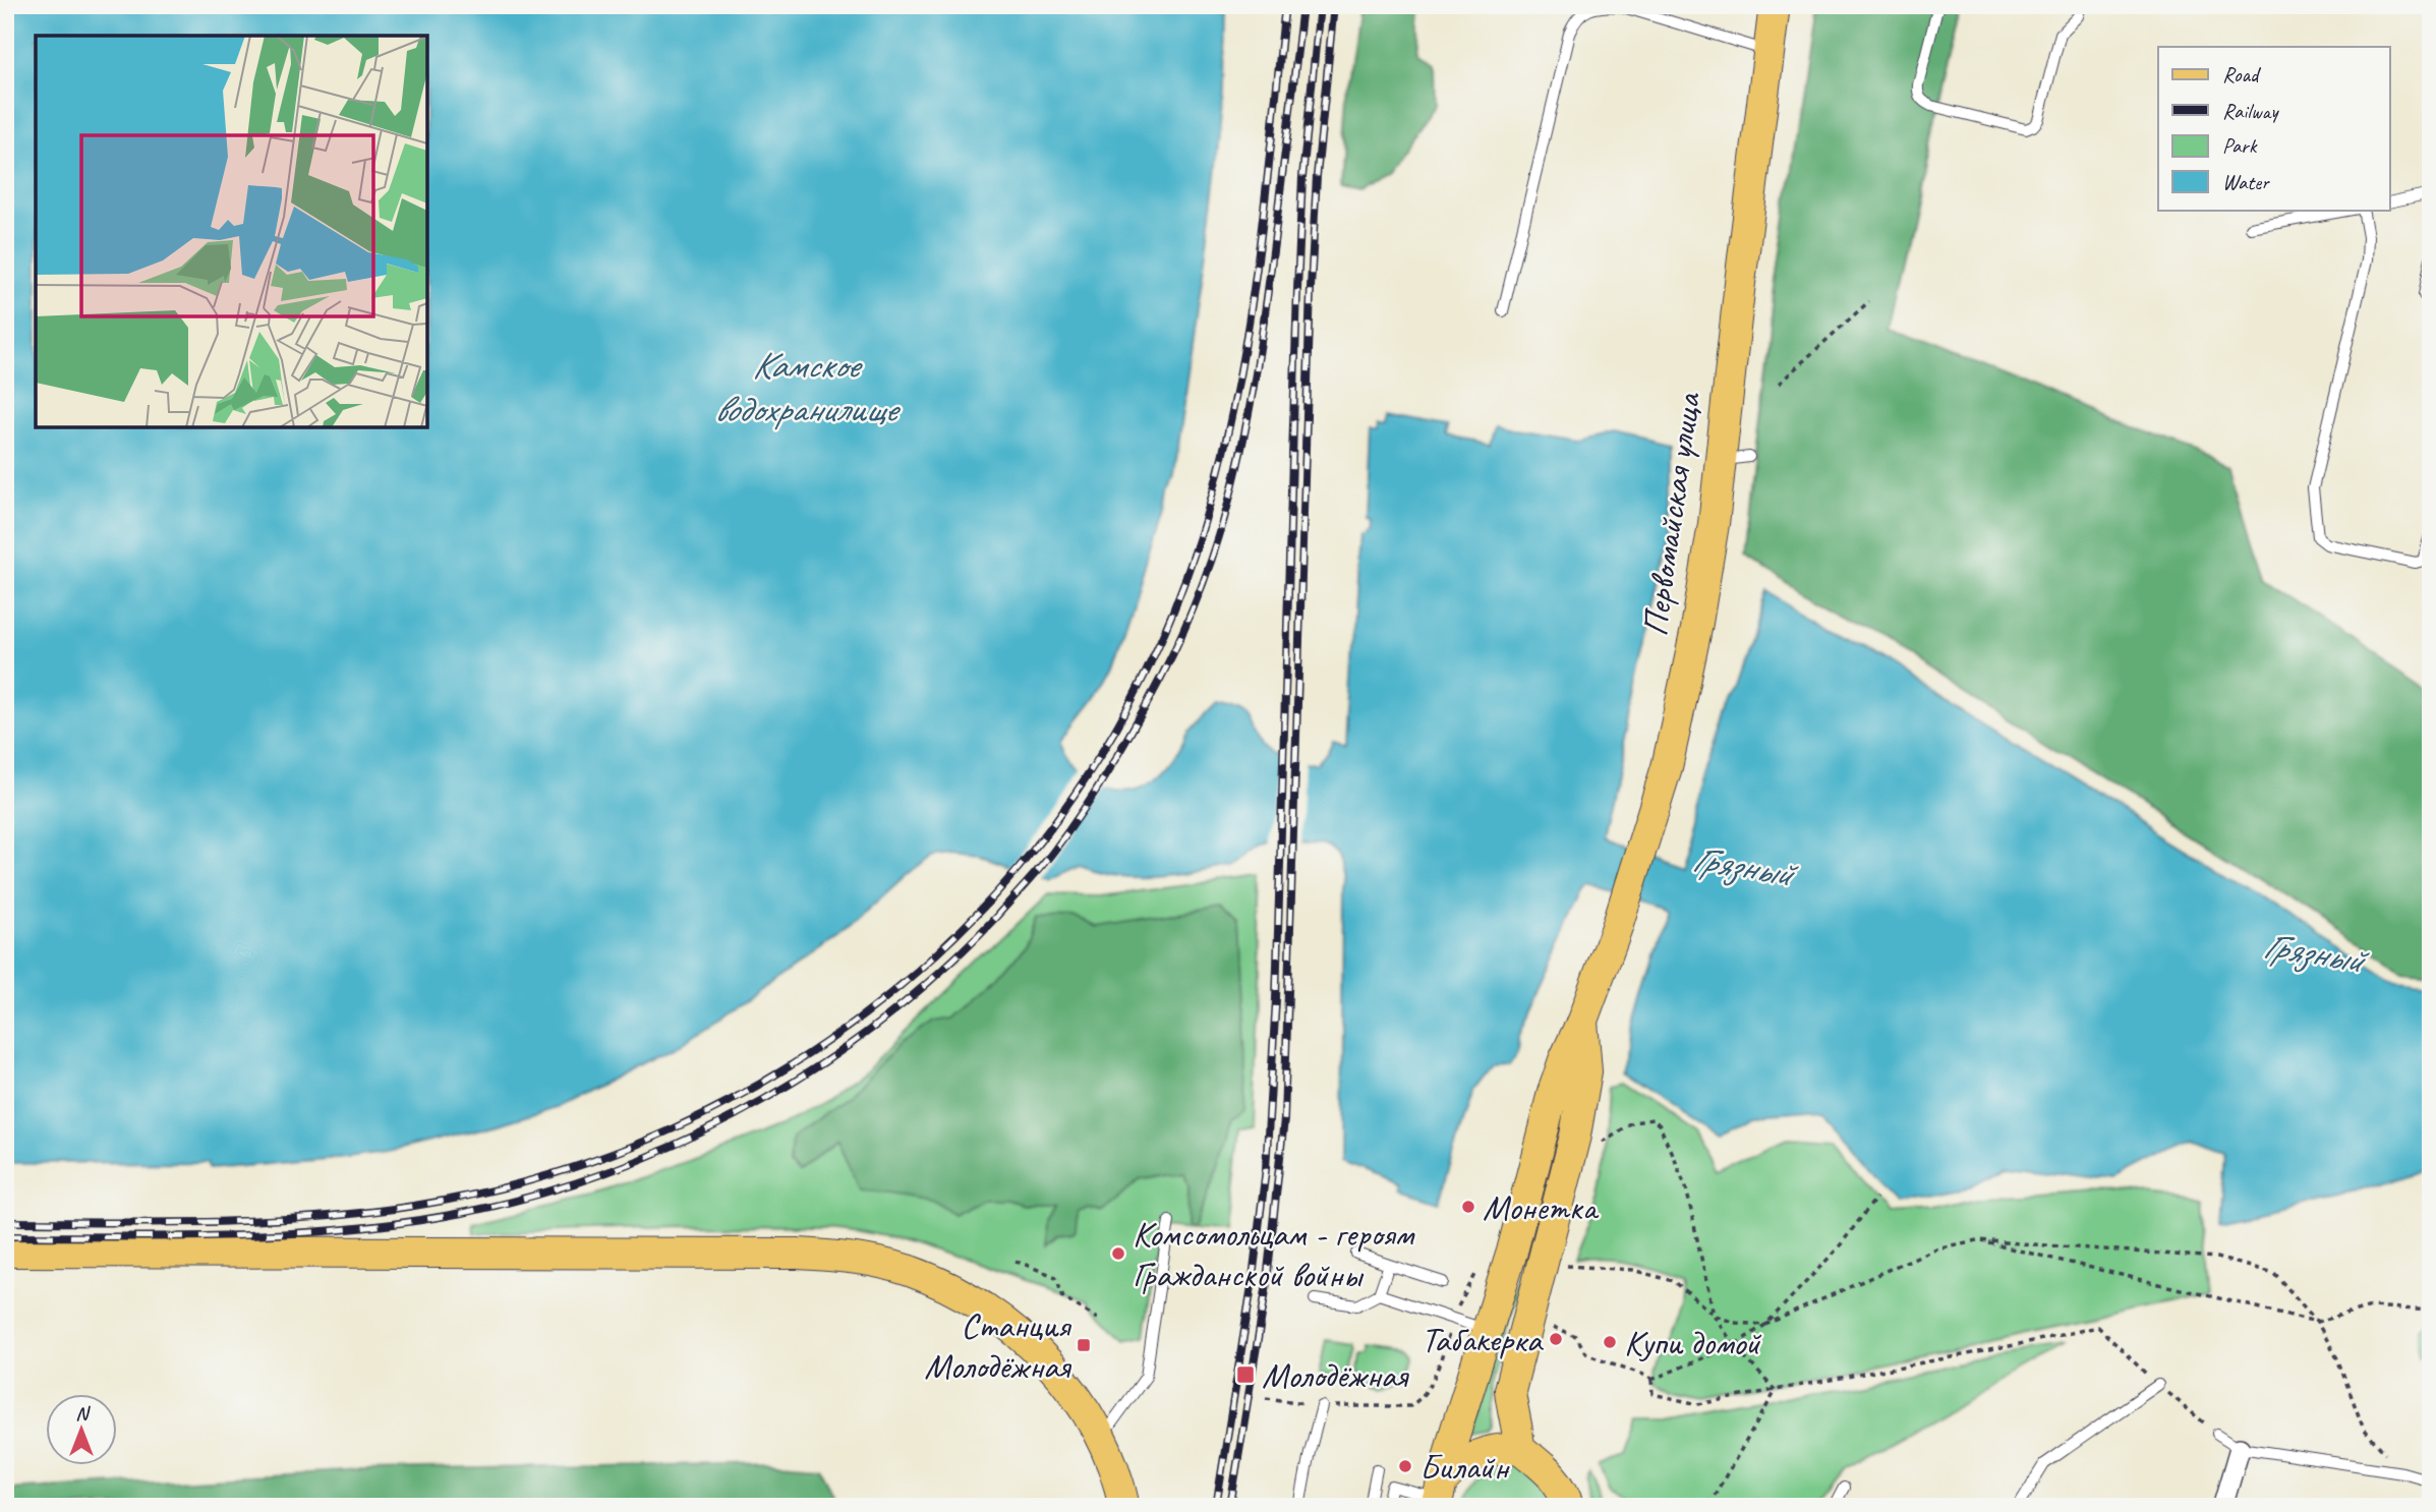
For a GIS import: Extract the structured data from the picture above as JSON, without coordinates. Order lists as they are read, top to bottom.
{
  "streets": {
    "main road": ["Первомайская улица"]
  },
  "water": ["Камское водохранилище", "Грязный"],
  "places": {
    "other": [
      "Монетка",
      "Комсомольцам - героям Гражданской войны",
      "Табакерка",
      "Купи домой",
      "Билайн"
    ],
    "transit": ["Станция Молодёжная", "Молодёжная"]
  },
  "legend": [
    "Road",
    "Railway",
    "Park",
    "Water"
  ],
  "north": "top"
}
